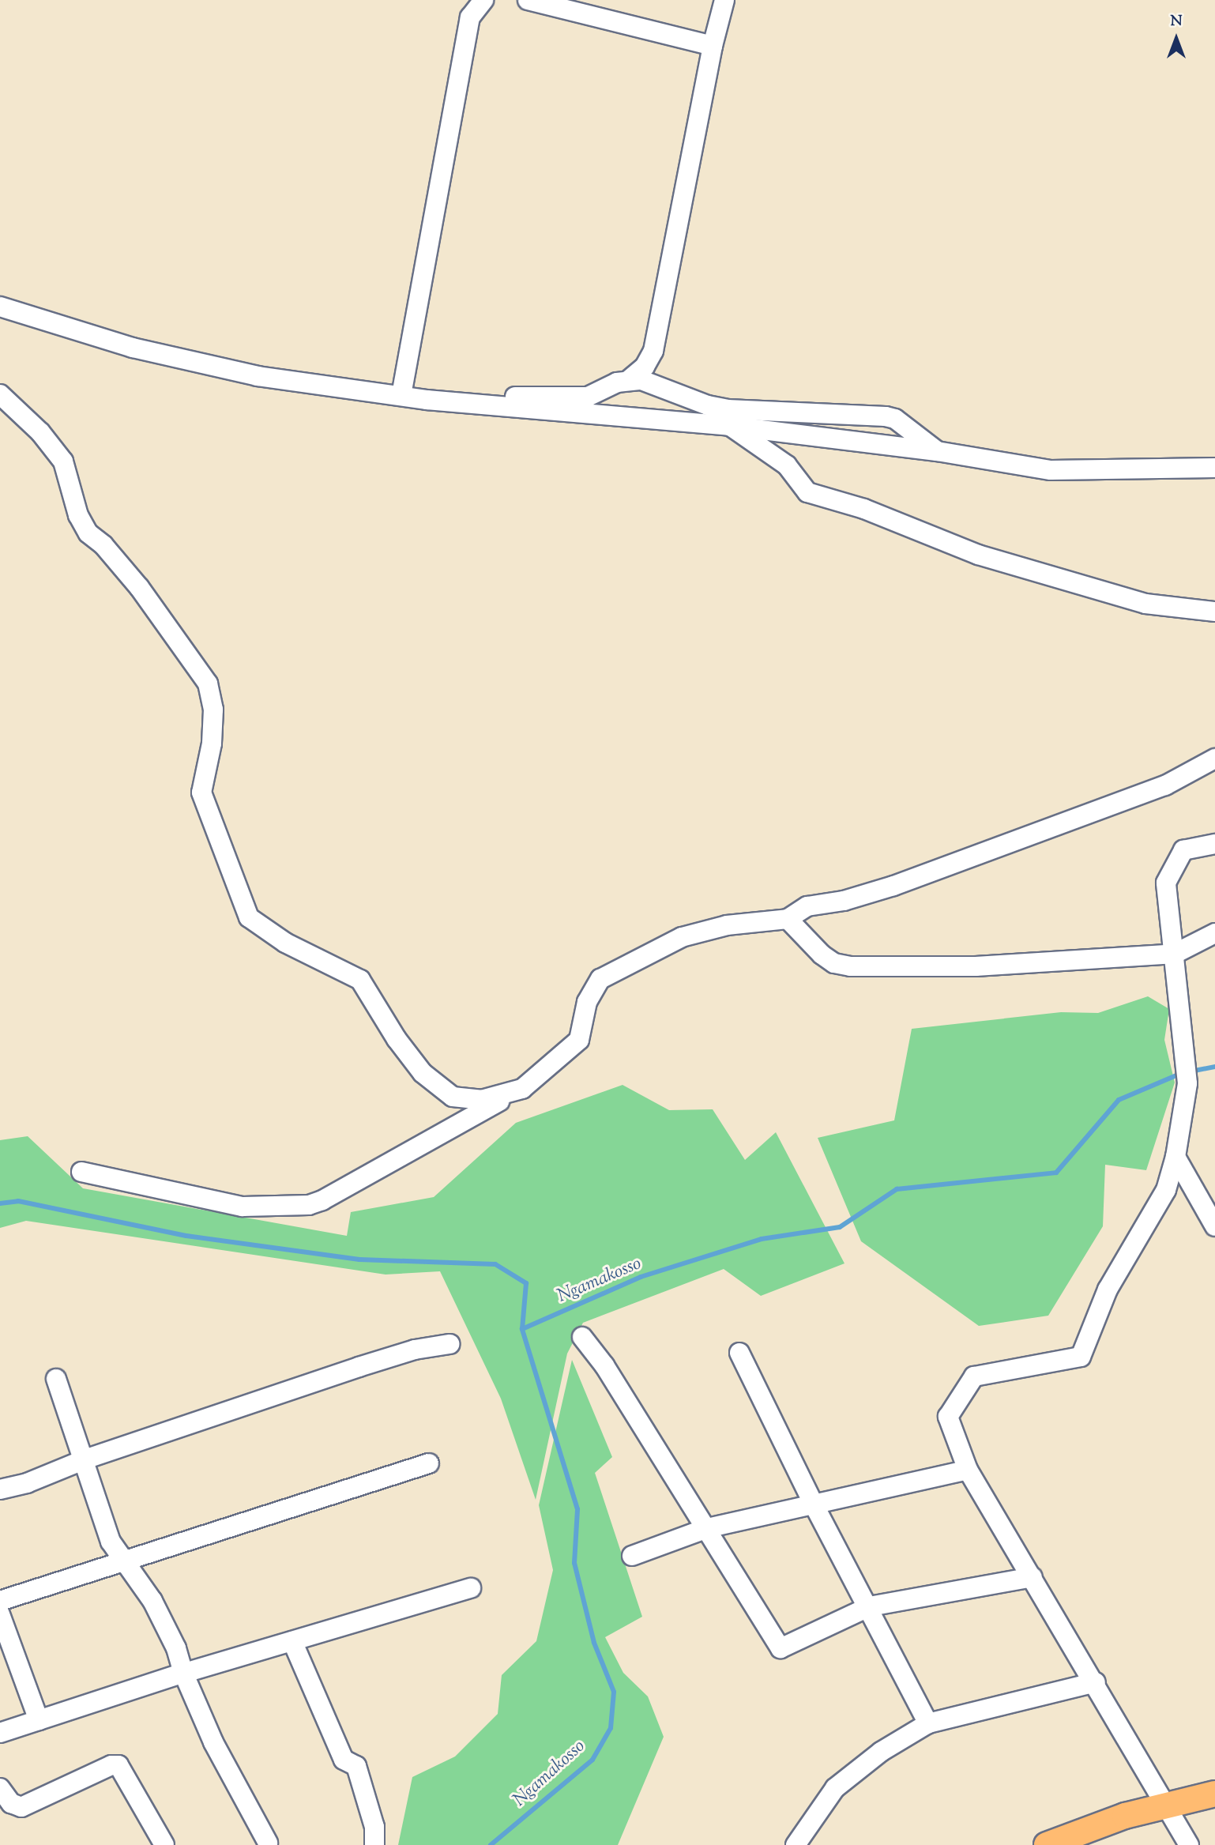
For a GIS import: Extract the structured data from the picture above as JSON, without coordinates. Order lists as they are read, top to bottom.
{
  "water": ["Ngamakosso"],
  "north": "top"
}
